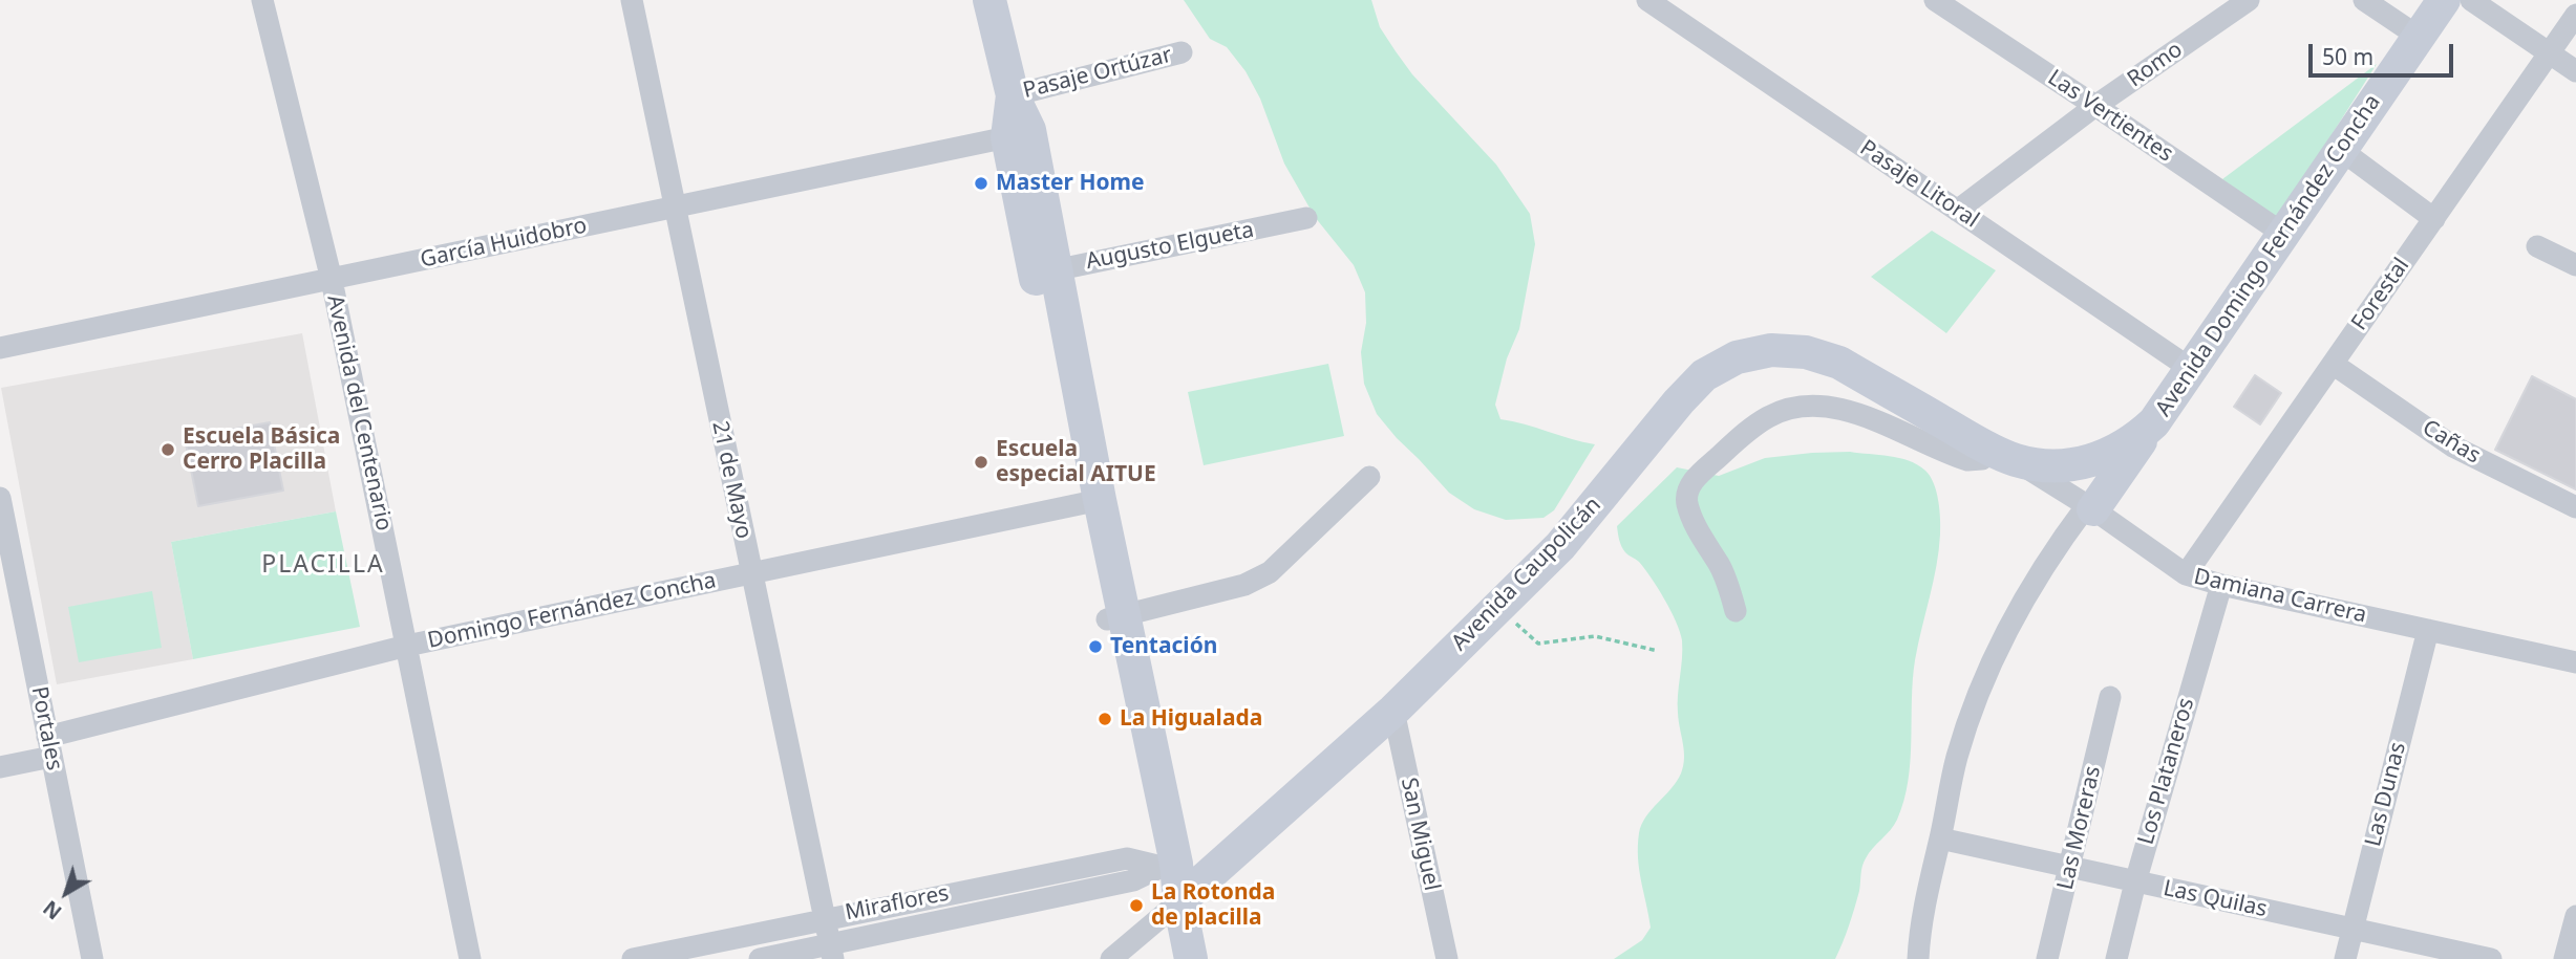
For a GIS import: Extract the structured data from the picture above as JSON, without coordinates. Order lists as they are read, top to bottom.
{
  "streets": {
    "main road": ["Avenida Domingo Fernández Concha", "Avenida Caupolicán"],
    "street": [
      "Romo",
      "Pasaje Ortúzar",
      "Las Vertientes",
      "Pasaje Litoral",
      "García Huidobro",
      "Augusto Elgueta",
      "Forestal",
      "Avenida del Centenario",
      "Cañas",
      "21 de Mayo",
      "Damiana Carrera",
      "Domingo Fernández Concha",
      "Portales",
      "Los Plataneros",
      "Las Dunas",
      "Las Moreras",
      "San Miguel",
      "Las Quilas",
      "Miraflores"
    ]
  },
  "crossings": [
    ["Romo", "Las Vertientes"],
    ["Romo", "Pasaje Litoral"],
    ["Las Vertientes", "Avenida Domingo Fernández Concha"],
    ["Pasaje Litoral", "Avenida Domingo Fernández Concha"],
    ["García Huidobro", "Avenida del Centenario"],
    ["García Huidobro", "21 de Mayo"],
    ["Avenida Domingo Fernández Concha", "Avenida Caupolicán"],
    ["Avenida Domingo Fernández Concha", "Damiana Carrera"],
    ["Forestal", "Cañas"],
    ["Forestal", "Damiana Carrera"],
    ["Avenida del Centenario", "Domingo Fernández Concha"],
    ["21 de Mayo", "Domingo Fernández Concha"],
    ["21 de Mayo", "Miraflores"],
    ["Avenida Caupolicán", "Damiana Carrera"],
    ["Avenida Caupolicán", "San Miguel"],
    ["Damiana Carrera", "Los Plataneros"],
    ["Damiana Carrera", "Las Dunas"],
    ["Domingo Fernández Concha", "Portales"],
    ["Los Plataneros", "Las Quilas"],
    ["Las Dunas", "Las Quilas"],
    ["Las Moreras", "Las Quilas"]
  ],
  "districts": ["PLACILLA"],
  "places": [
    "Master Home",
    "Escuela Básica Cerro Placilla",
    "Escuela especial AITUE",
    "Tentación",
    "La Higualada",
    "La Rotonda de placilla"
  ],
  "scale_bar": "50 m",
  "north": "bottom left"
}
